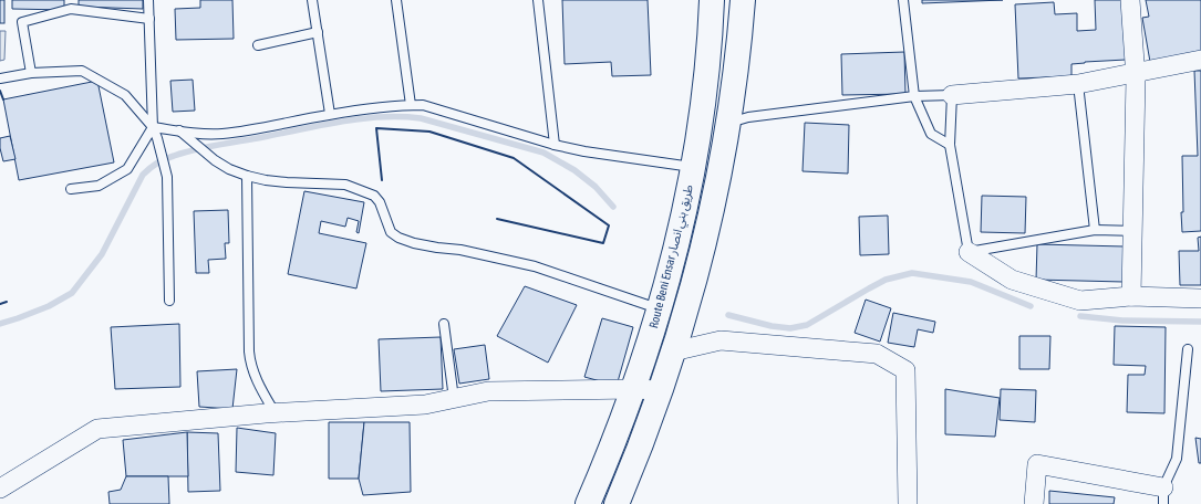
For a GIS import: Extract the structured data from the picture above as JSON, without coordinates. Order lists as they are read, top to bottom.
{
  "streets": {
    "highway": ["Route Beni Ensar طريق بني انصار"]
  }
}
